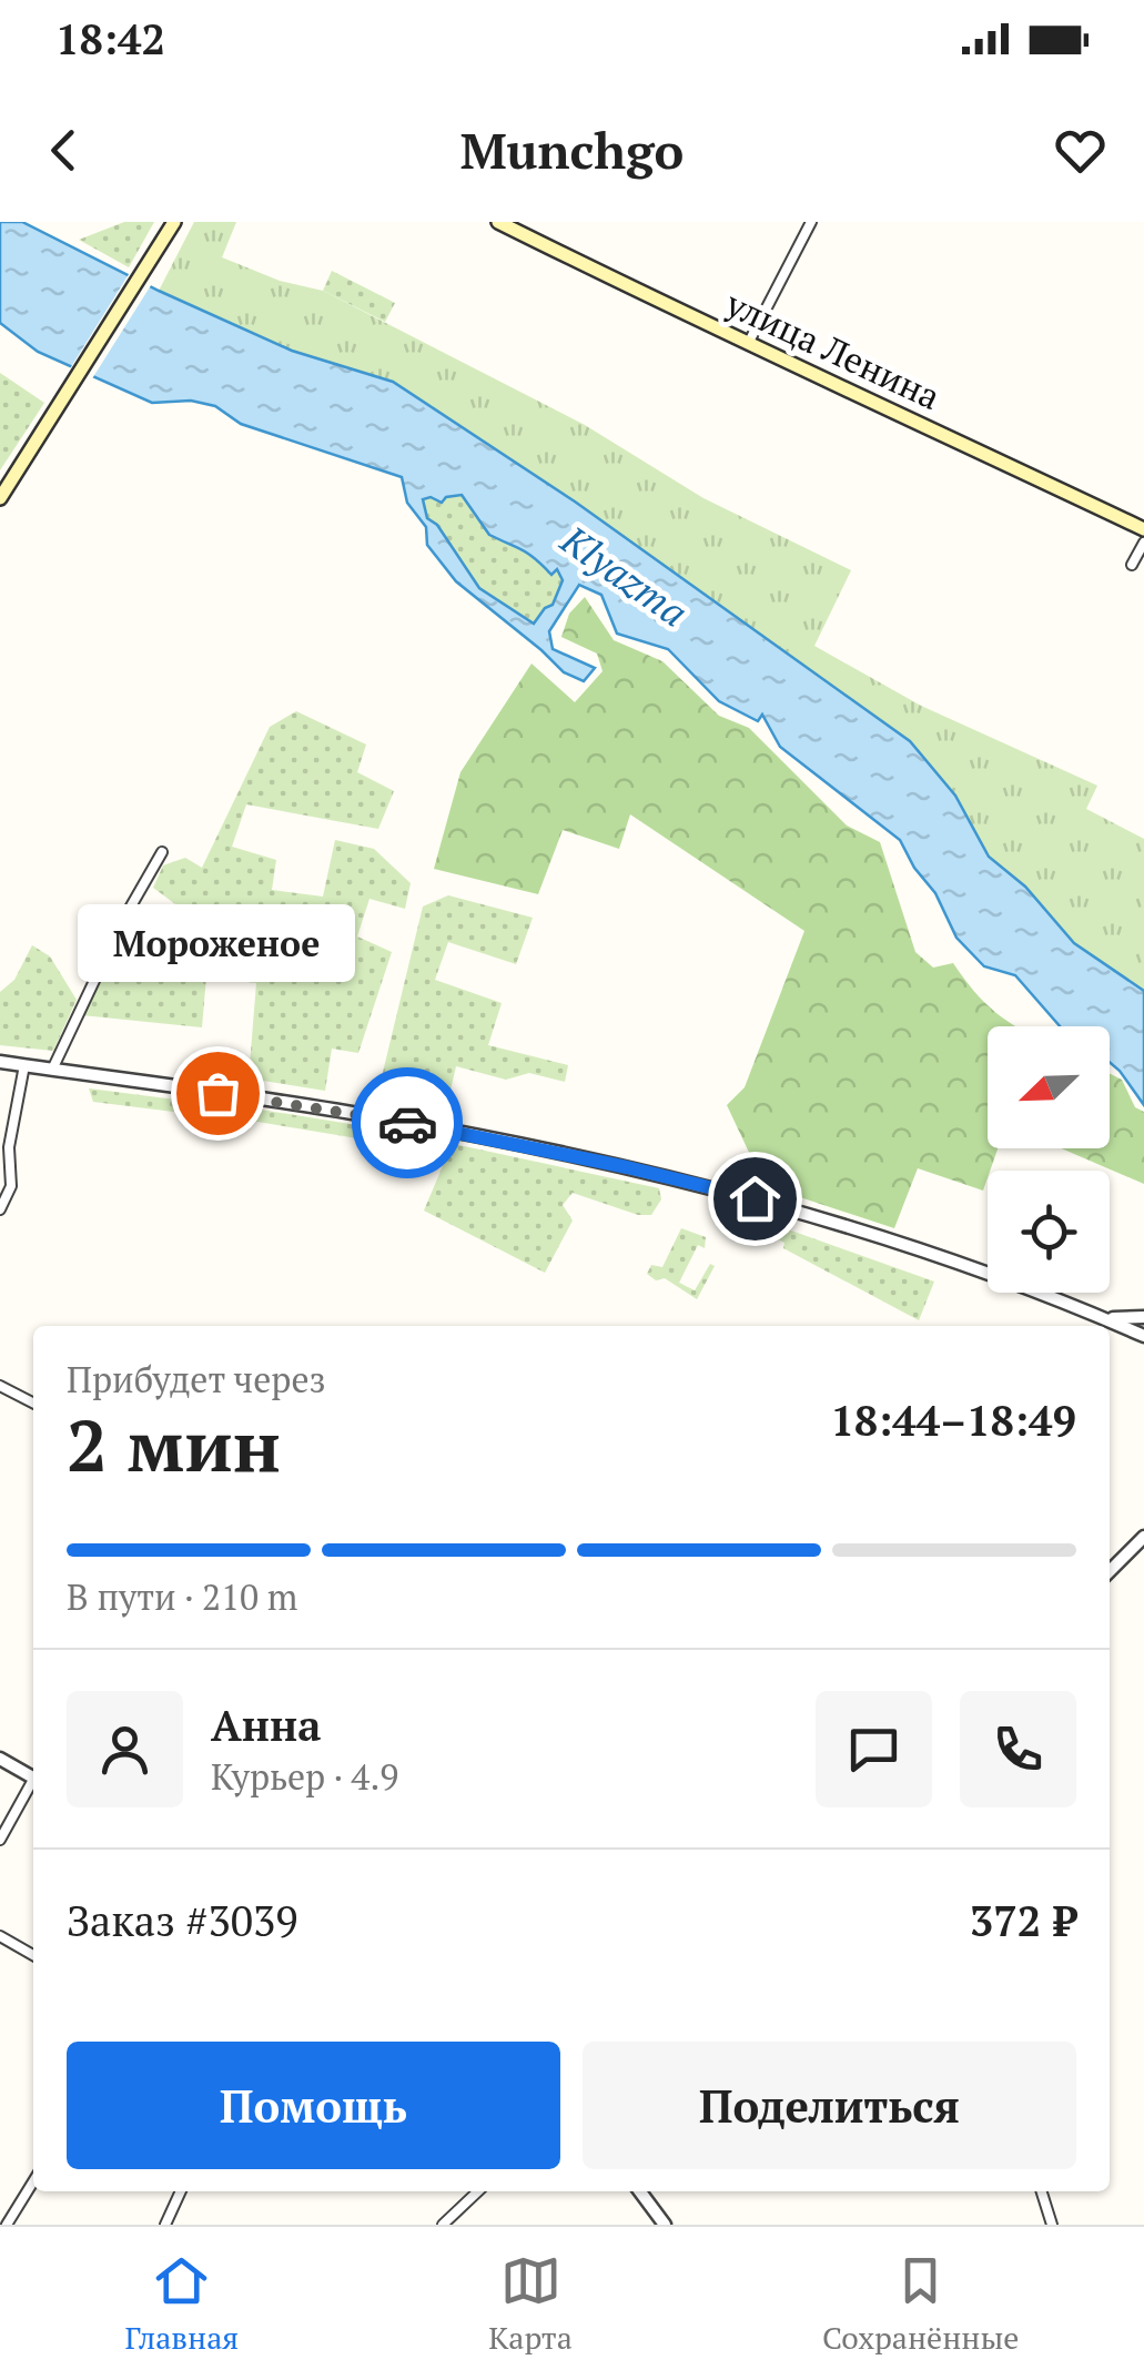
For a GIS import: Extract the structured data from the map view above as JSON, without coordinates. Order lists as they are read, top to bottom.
{
  "streets": {
    "main road": ["улица Ленина"]
  },
  "water": ["Klyazma"],
  "places": ["Мороженое"],
  "north": "bottom left",
  "page": {
    "status": "18:42",
    "header": "Munchgo",
    "bubble": "Мороженое",
    "heading": ["2 мин", "Прибудет через", "18:44–18:49"],
    "panel": [
      "Анна",
      "Курьер · 4.9",
      "Заказ #3039",
      "372 ₽"
    ],
    "bar": "В пути · 210 m",
    "buttons": ["Помощь", "Поделиться"],
    "tabs": ["Главная", "Карта", "Сохранённые"]
  }
}
